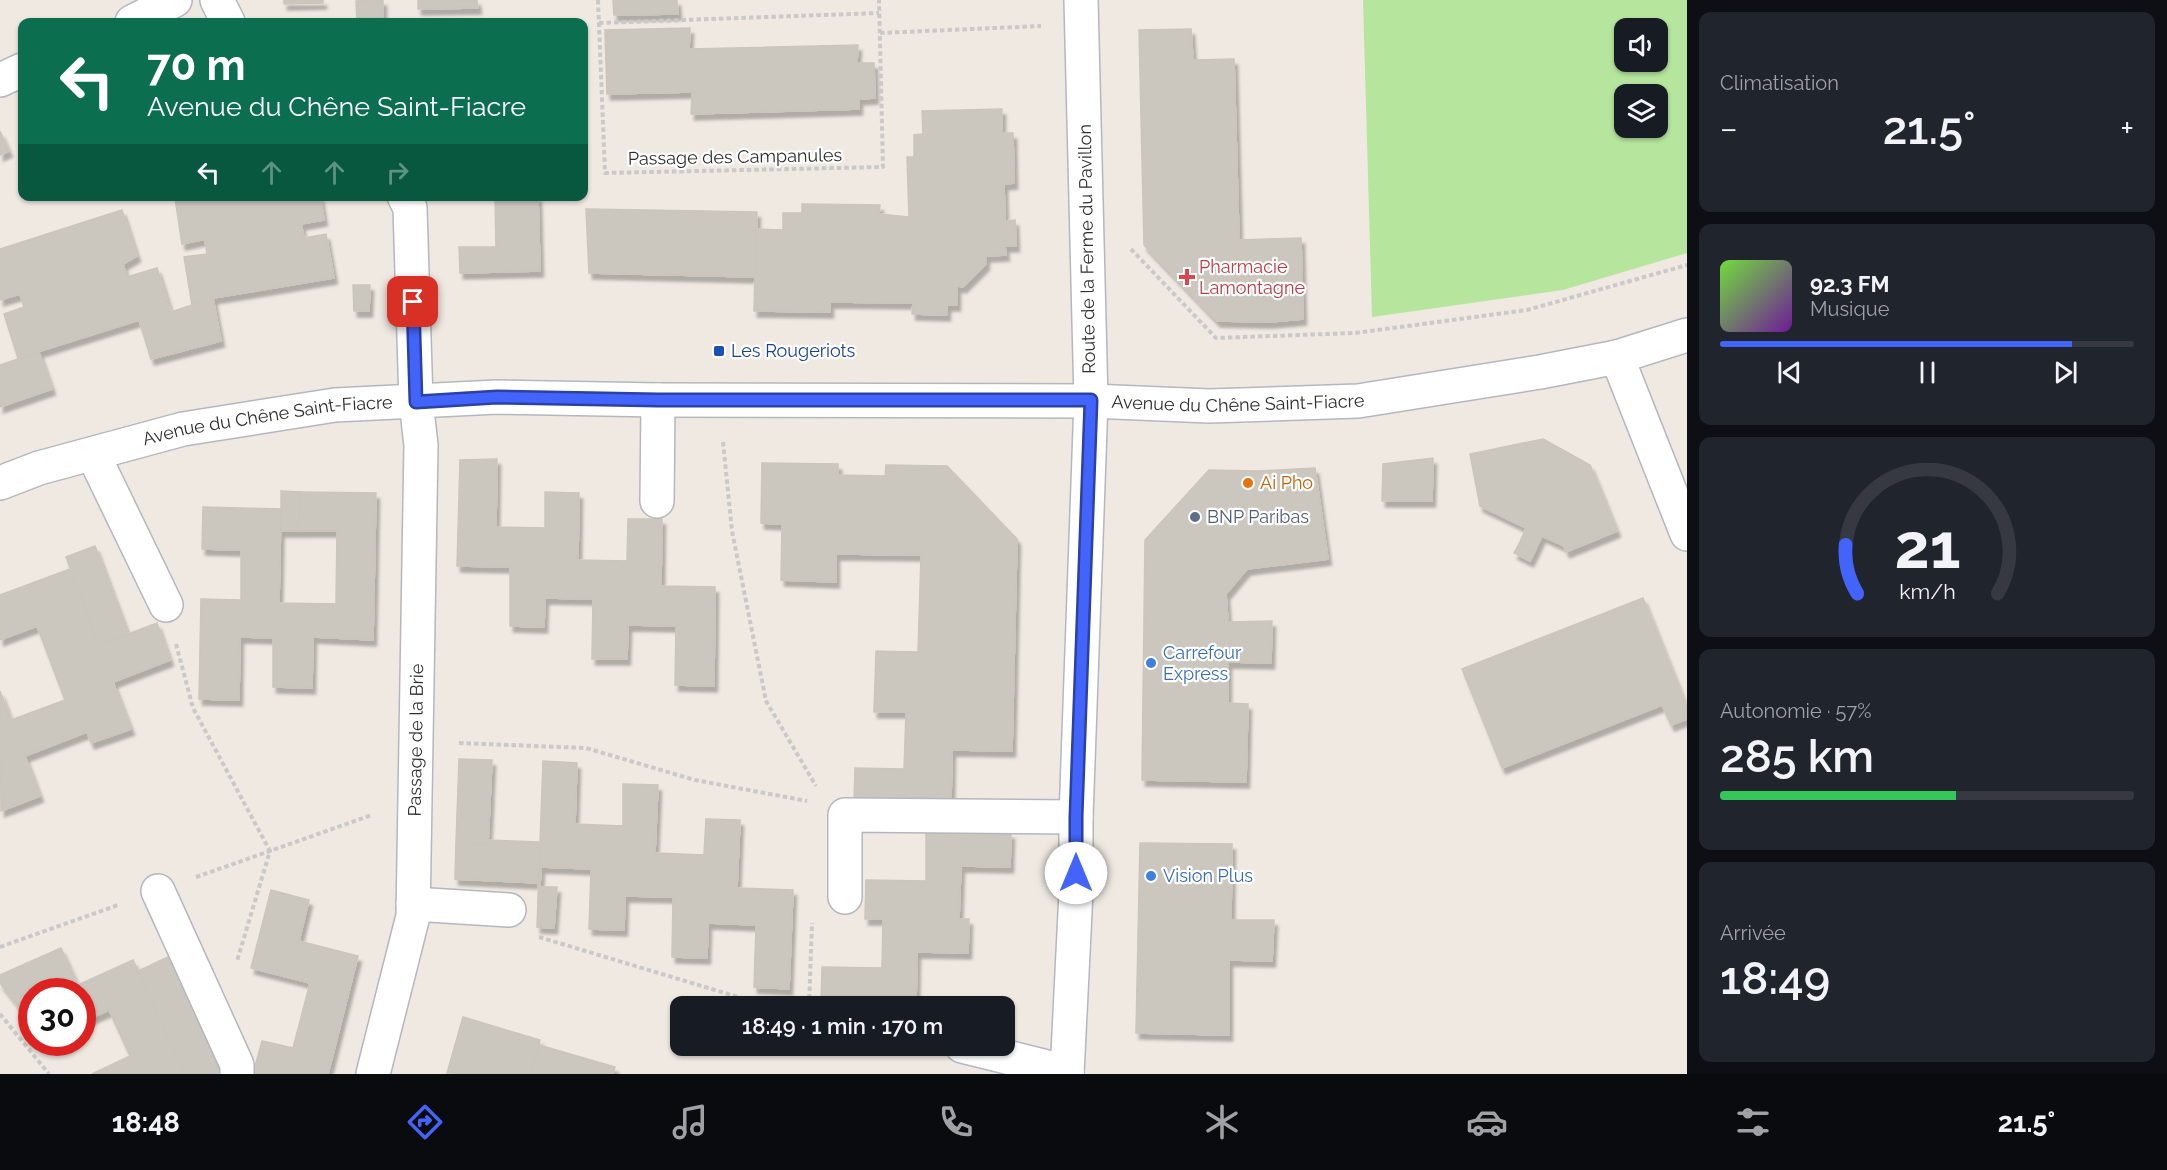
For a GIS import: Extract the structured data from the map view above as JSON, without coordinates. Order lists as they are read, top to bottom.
{
  "streets": {
    "street": ["Route de la Ferme du Pavillon", "Avenue du Chêne Saint-Fiacre", "Passage de la Brie"],
    "path": ["Passage des Campanules"]
  },
  "crossings": [
    ["Route de la Ferme du Pavillon", "Avenue du Chêne Saint-Fiacre"],
    ["Avenue du Chêne Saint-Fiacre", "Passage de la Brie"]
  ],
  "places": {
    "health": ["Pharmacie Lamontagne"],
    "transit": ["Les Rougeriots"],
    "other": [
      "Ai Pho",
      "BNP Paribas",
      "Carrefour Express",
      "Vision Plus"
    ]
  },
  "page": {
    "tile": [
      "Climatisation",
      ["Autonomie · 57%", "285 km"],
      ["Arrivée", "18:49"]
    ],
    "turn": ["70 m", "Avenue du Chêne Saint-Fiacre"],
    "heat": ["−", "21.5°", "+"],
    "song": ["92.3 FM", "Musique"],
    "limit": "30",
    "trip": "18:49 · 1 min · 170 m",
    "tabs": ["18:48", "21.5°"],
    "gauge": ["21", "km/h"]
  }
}
